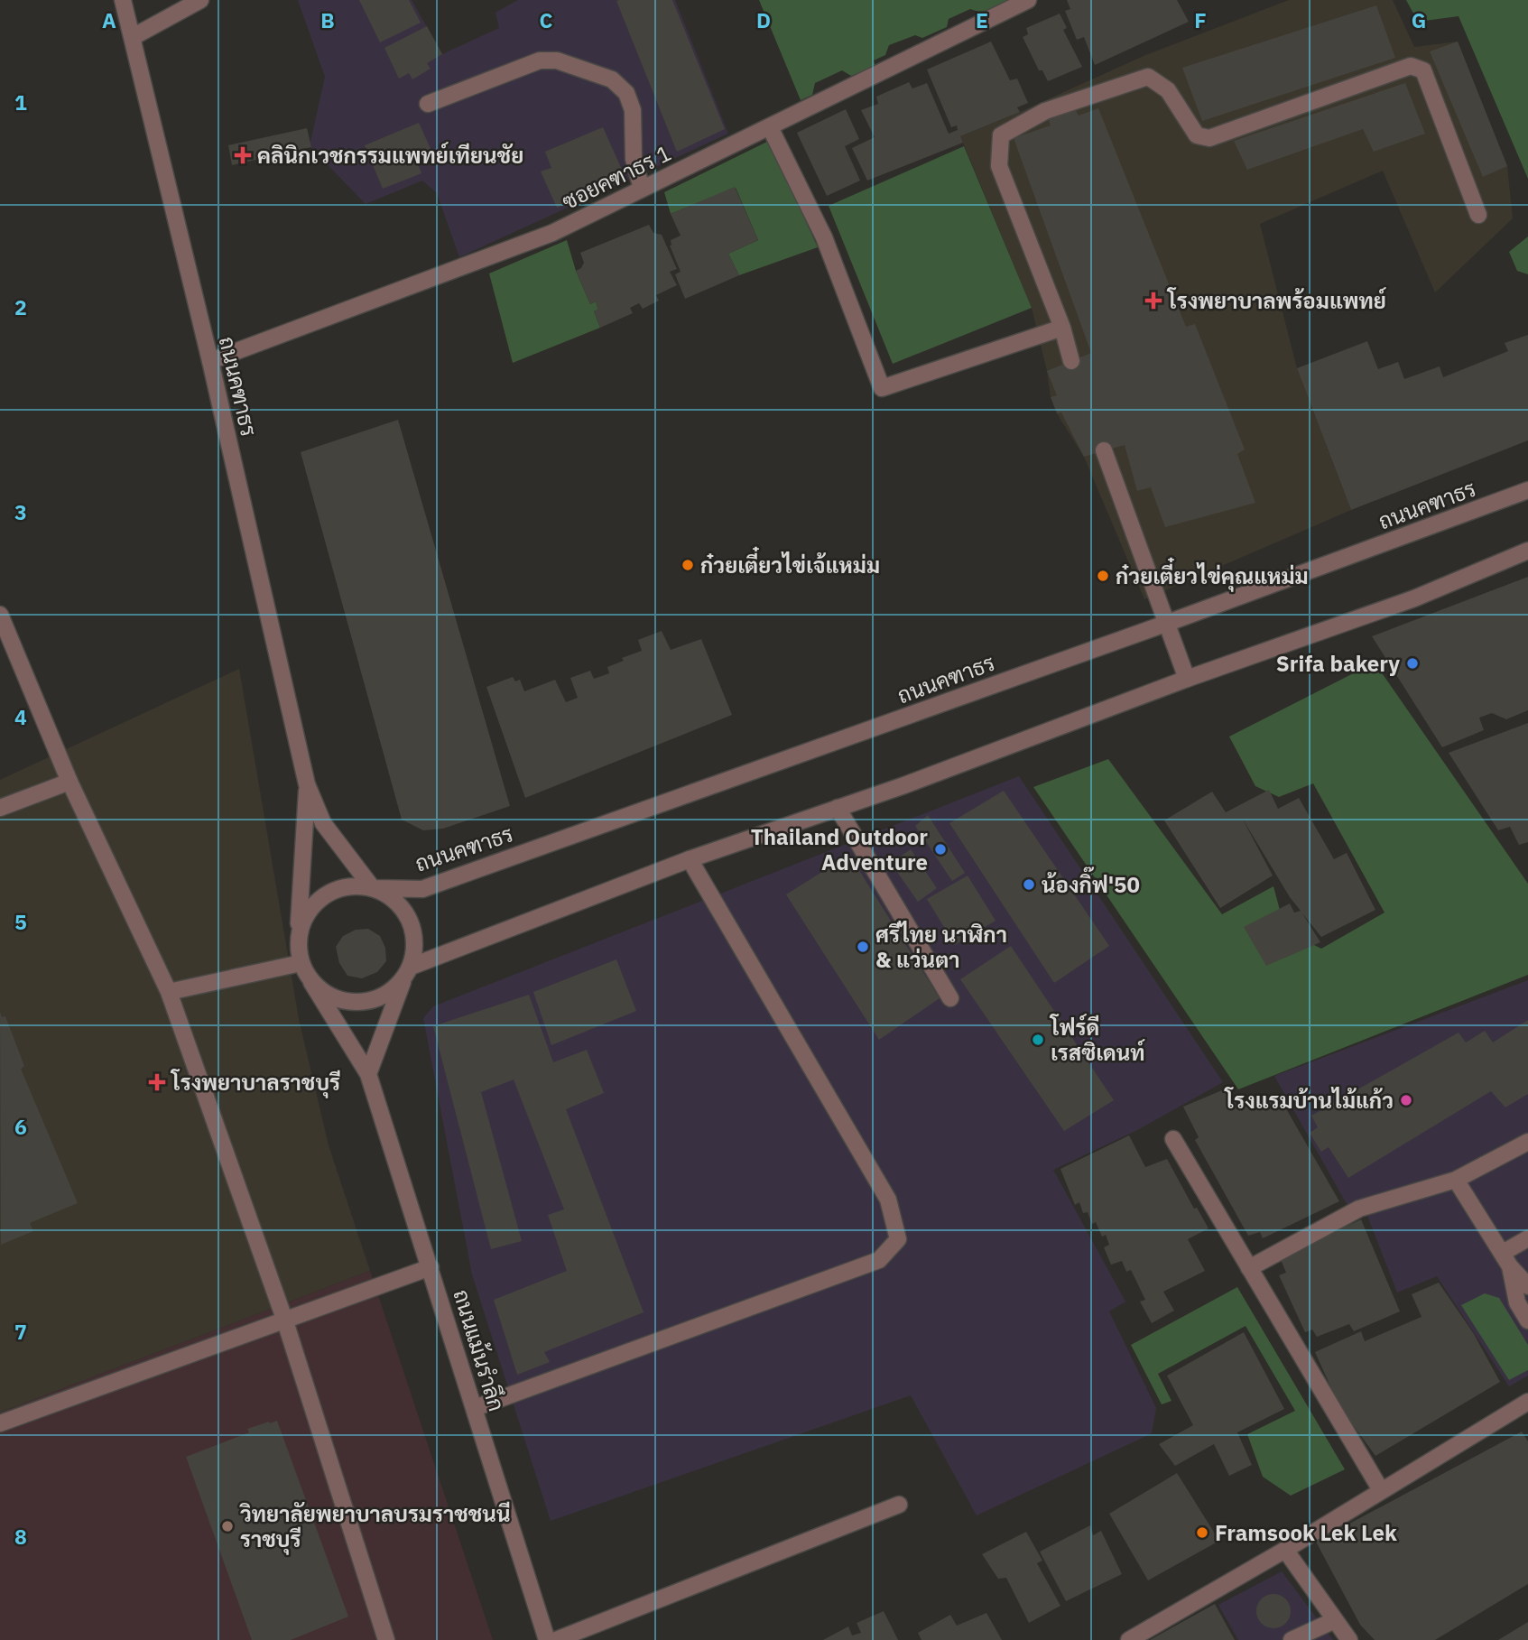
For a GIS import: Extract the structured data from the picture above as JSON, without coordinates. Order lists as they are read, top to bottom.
{
  "streets": {
    "street": ["ซอยคฑาธร 1", "ถนนคฑาธร", "ถนนแม้นรำลึก"]
  },
  "crossings": [
    ["ซอยคฑาธร 1", "ถนนคฑาธร"],
    ["ถนนคฑาธร", "ถนนแม้นรำลึก"]
  ],
  "places": {
    "health": ["คลินิกเวชกรรมแพทย์เทียนชัย", "โรงพยาบาลพร้อมแพทย์", "โรงพยาบาลราชบุรี"],
    "other": [
      "ก๋วยเตี๋ยวไข่เจ้แหม่ม",
      "ก๋วยเตี๋ยวไข่คุณแหม่ม",
      "Srifa bakery",
      "Thailand Outdoor Adventure",
      "น้องกิ๊ฟ'50",
      "ศรีไทย นาฬิกา & แว่นตา",
      "โฟร์ดี เรสซิเดนท์",
      "โรงแรมบ้านไม้แก้ว",
      "วิทยาลัยพยาบาลบรมราชชนนี ราชบุรี",
      "Framsook Lek Lek"
    ]
  },
  "grid": {
    "columns": [
      "A",
      "B",
      "C",
      "D",
      "E",
      "F",
      "G"
    ],
    "rows": [
      "1",
      "2",
      "3",
      "4",
      "5",
      "6",
      "7",
      "8"
    ]
  }
}
